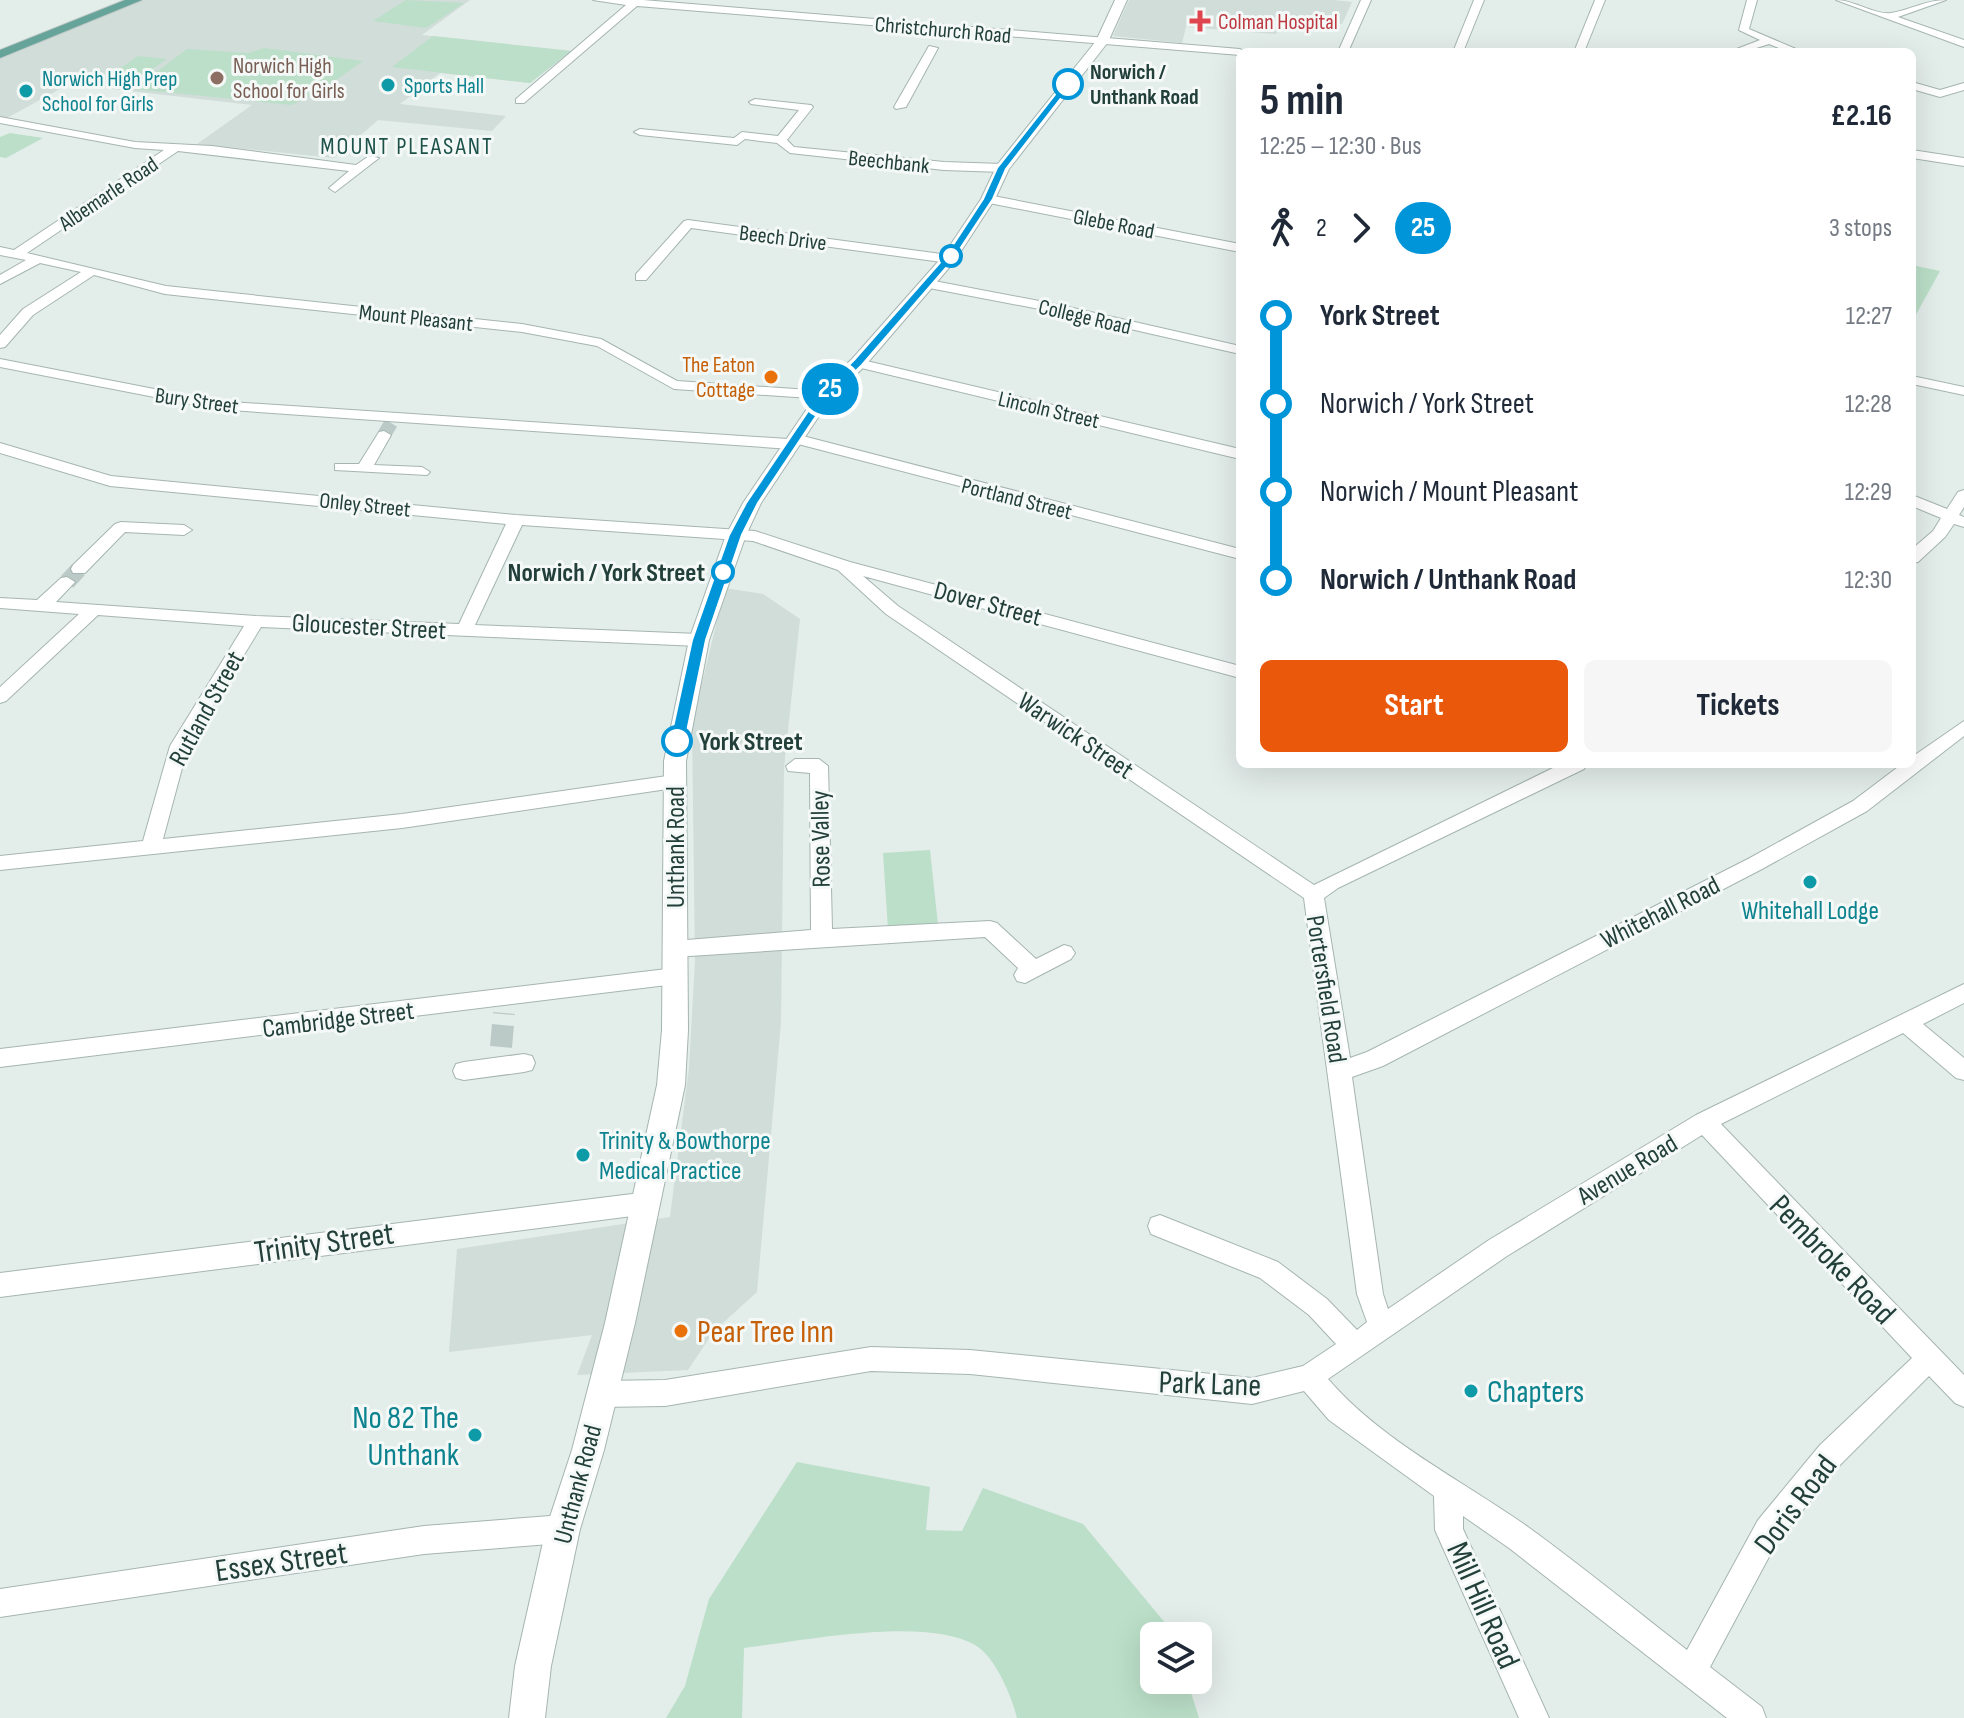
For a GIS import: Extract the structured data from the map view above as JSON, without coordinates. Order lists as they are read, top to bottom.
{
  "streets": {
    "street": [
      "Christchurch Road",
      "Beechbank",
      "Albemarle Road",
      "Glebe Road",
      "Beech Drive",
      "College Road",
      "Mount Pleasant",
      "Bury Street",
      "Lincoln Street",
      "Portland Street",
      "Onley Street",
      "Dover Street",
      "Gloucester Street",
      "Rutland Street",
      "Warwick Street",
      "Rose Valley",
      "Unthank Road",
      "Whitehall Road",
      "Portersfield Road",
      "Cambridge Street",
      "Avenue Road",
      "Trinity Street",
      "Pembroke Road",
      "Park Lane",
      "Doris Road",
      "Essex Street",
      "Mill Hill Road"
    ]
  },
  "crossings": [
    ["Christchurch Road", "Unthank Road"],
    ["Beechbank", "Unthank Road"],
    ["Albemarle Road", "Mount Pleasant"],
    ["Glebe Road", "Unthank Road"],
    ["Beech Drive", "Unthank Road"],
    ["College Road", "Unthank Road"],
    ["Mount Pleasant", "Unthank Road"],
    ["Bury Street", "Portland Street"],
    ["Bury Street", "Unthank Road"],
    ["Lincoln Street", "Unthank Road"],
    ["Portland Street", "Unthank Road"],
    ["Onley Street", "Dover Street"],
    ["Onley Street", "Unthank Road"],
    ["Dover Street", "Warwick Street"],
    ["Dover Street", "Unthank Road"],
    ["Gloucester Street", "Rutland Street"],
    ["Gloucester Street", "Unthank Road"],
    ["Warwick Street", "Portersfield Road"],
    ["Unthank Road", "Cambridge Street"],
    ["Unthank Road", "Trinity Street"],
    ["Unthank Road", "Park Lane"],
    ["Unthank Road", "Essex Street"],
    ["Whitehall Road", "Portersfield Road"],
    ["Portersfield Road", "Avenue Road"],
    ["Avenue Road", "Pembroke Road"],
    ["Avenue Road", "Park Lane"],
    ["Pembroke Road", "Doris Road"]
  ],
  "districts": ["MOUNT PLEASANT"],
  "places": {
    "health": ["Colman Hospital"],
    "other": [
      "Norwich High School for Girls",
      "Norwich / Unthank Road",
      "Sports Hall",
      "Norwich High Prep School for Girls",
      "The Eaton Cottage",
      "Norwich / York Street",
      "York Street",
      "Whitehall Lodge",
      "Trinity & Bowthorpe Medical Practice",
      "Pear Tree Inn",
      "Chapters",
      "No 82 The Unthank"
    ]
  },
  "lines": ["bus line 25"],
  "page": {
    "on_map": "25",
    "heading": ["5 min", "12:25 – 12:30 · Bus", "£2.16"],
    "legs": ["2", "25", "3 stops"],
    "list": [
      {
        "name": "York Street",
        "value": "12:27"
      },
      {
        "name": "Norwich / York Street",
        "value": "12:28"
      },
      {
        "name": "Norwich / Mount Pleasant",
        "value": "12:29"
      },
      {
        "name": "Norwich / Unthank Road",
        "value": "12:30"
      }
    ],
    "buttons": ["Start", "Tickets"]
  }
}
